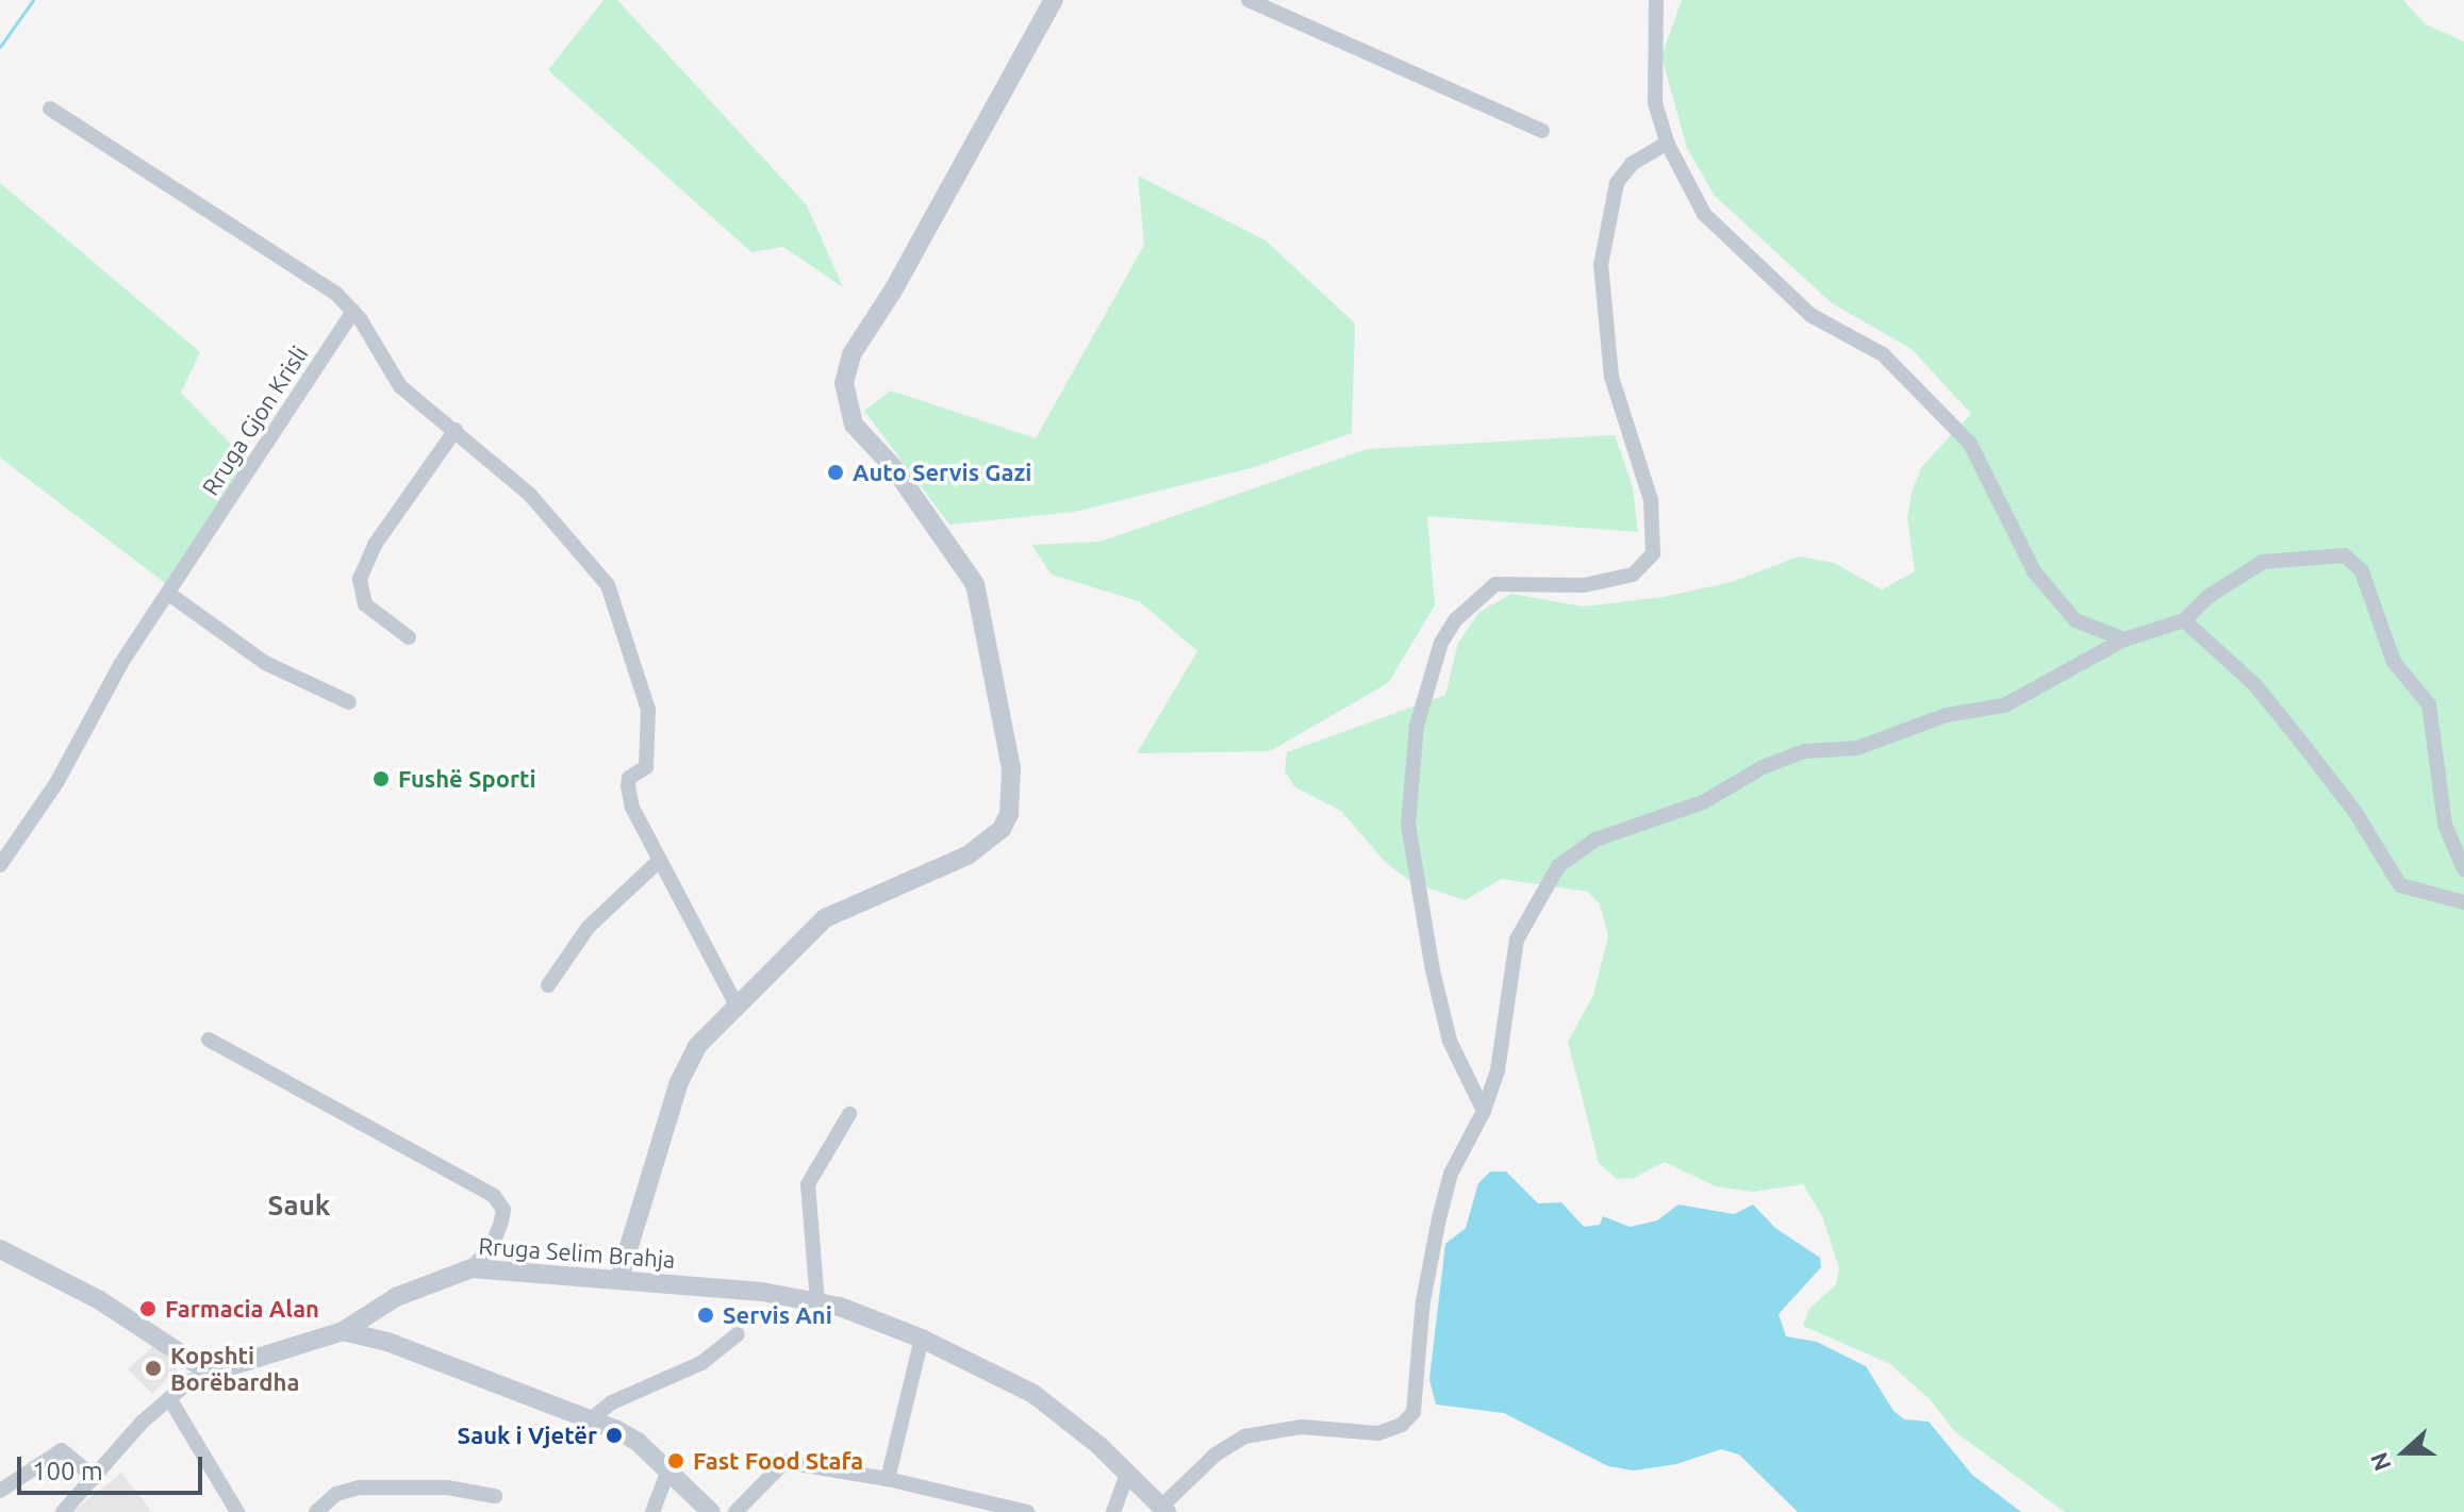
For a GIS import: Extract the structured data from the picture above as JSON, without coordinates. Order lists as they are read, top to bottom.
{
  "streets": {
    "street": ["Rruga Gjon Krisli", "Rruga Selim Brahja"]
  },
  "districts": ["Sauk"],
  "places": [
    "Auto Servis Gazi",
    "Fushë Sporti",
    "Farmacia Alan",
    "Servis Ani",
    "Kopshti Borëbardha",
    "Sauk i Vjetër",
    "Fast Food Stafa"
  ],
  "scale_bar": "100 m",
  "north": "left"
}
